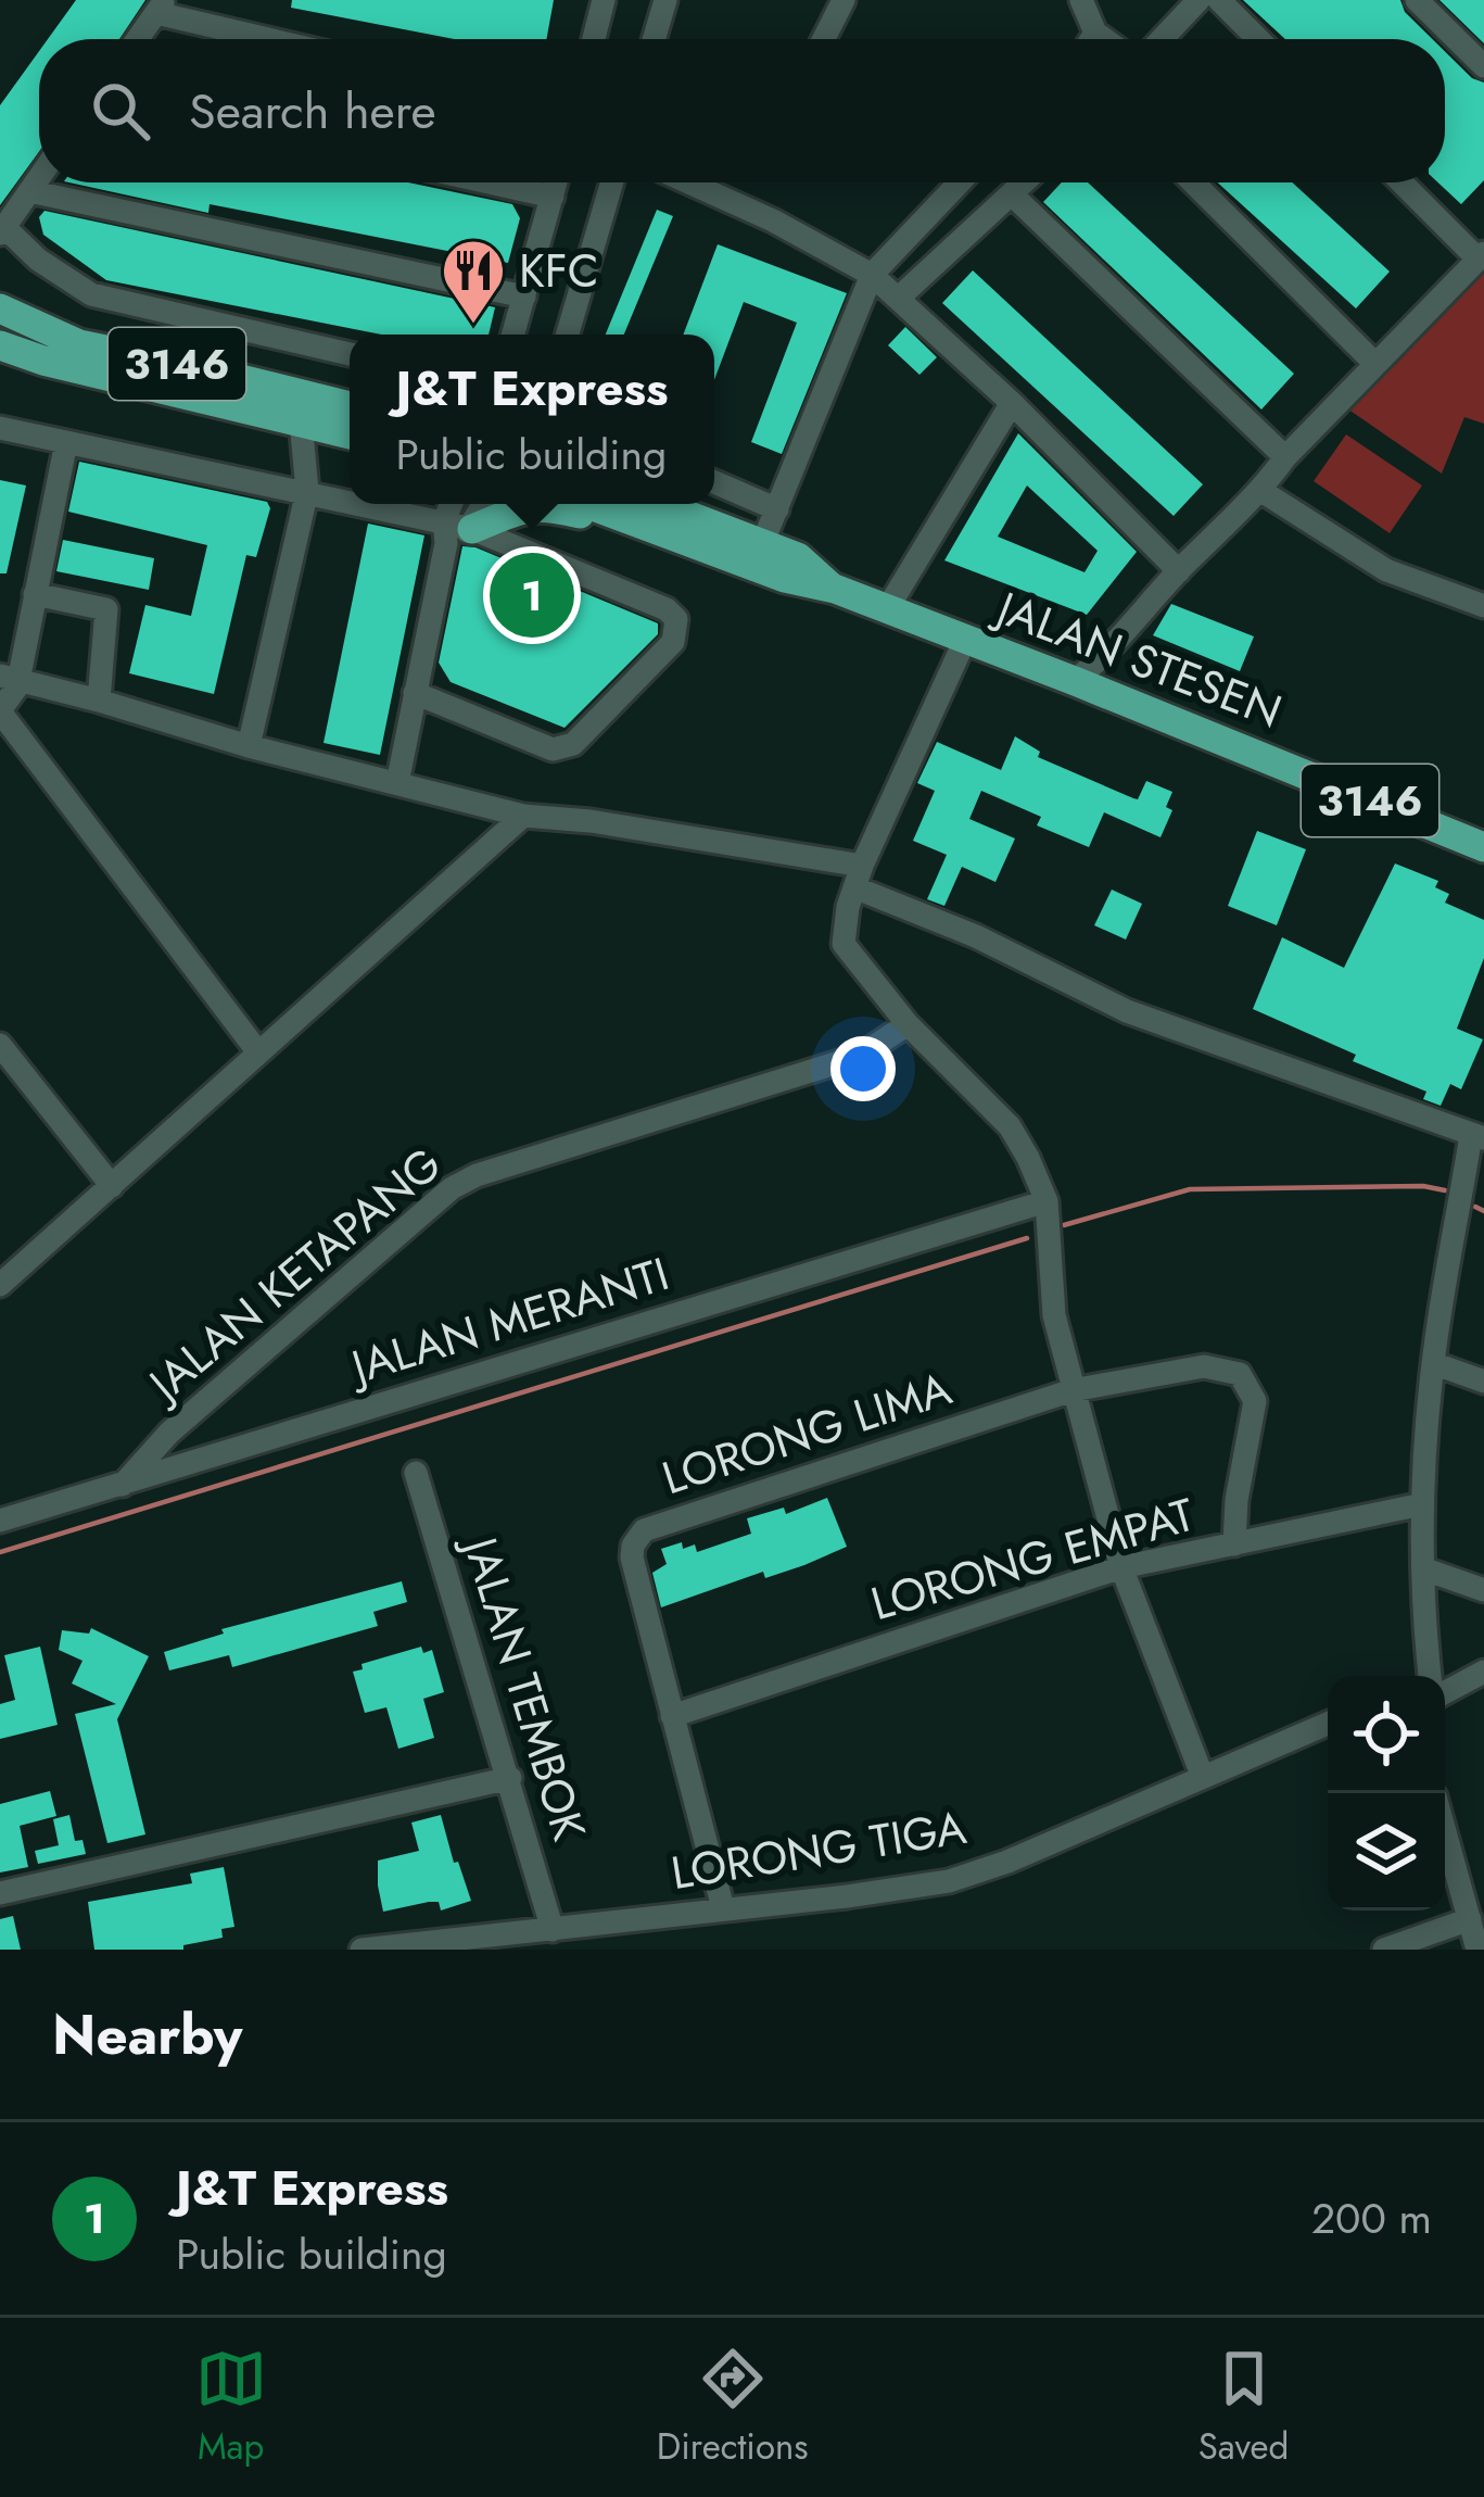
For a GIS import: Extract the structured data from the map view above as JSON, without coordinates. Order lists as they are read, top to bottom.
{
  "streets": {
    "main road": ["3146", "JALAN STESEN"],
    "street": [
      "JALAN KETAPANG",
      "JALAN MERANTI",
      "LORONG LIMA",
      "LORONG EMPAT",
      "JALAN TEMBOK",
      "LORONG TIGA"
    ]
  },
  "crossings": [
    ["3146", "JALAN STESEN"],
    ["JALAN KETAPANG", "JALAN MERANTI"],
    ["LORONG LIMA", "LORONG EMPAT"],
    ["LORONG LIMA", "LORONG TIGA"],
    ["JALAN TEMBOK", "LORONG TIGA"]
  ],
  "places": {
    "restaurant": ["KFC"]
  },
  "page": {
    "search": "Search here",
    "popup": ["J&T Express", "Public building"],
    "pins": "1",
    "heading": "Nearby",
    "list": [
      {
        "mark": "1",
        "name": "J&T Express",
        "note": "Public building",
        "value": "200 m"
      }
    ],
    "nav": ["Map", "Directions", "Saved"]
  }
}
